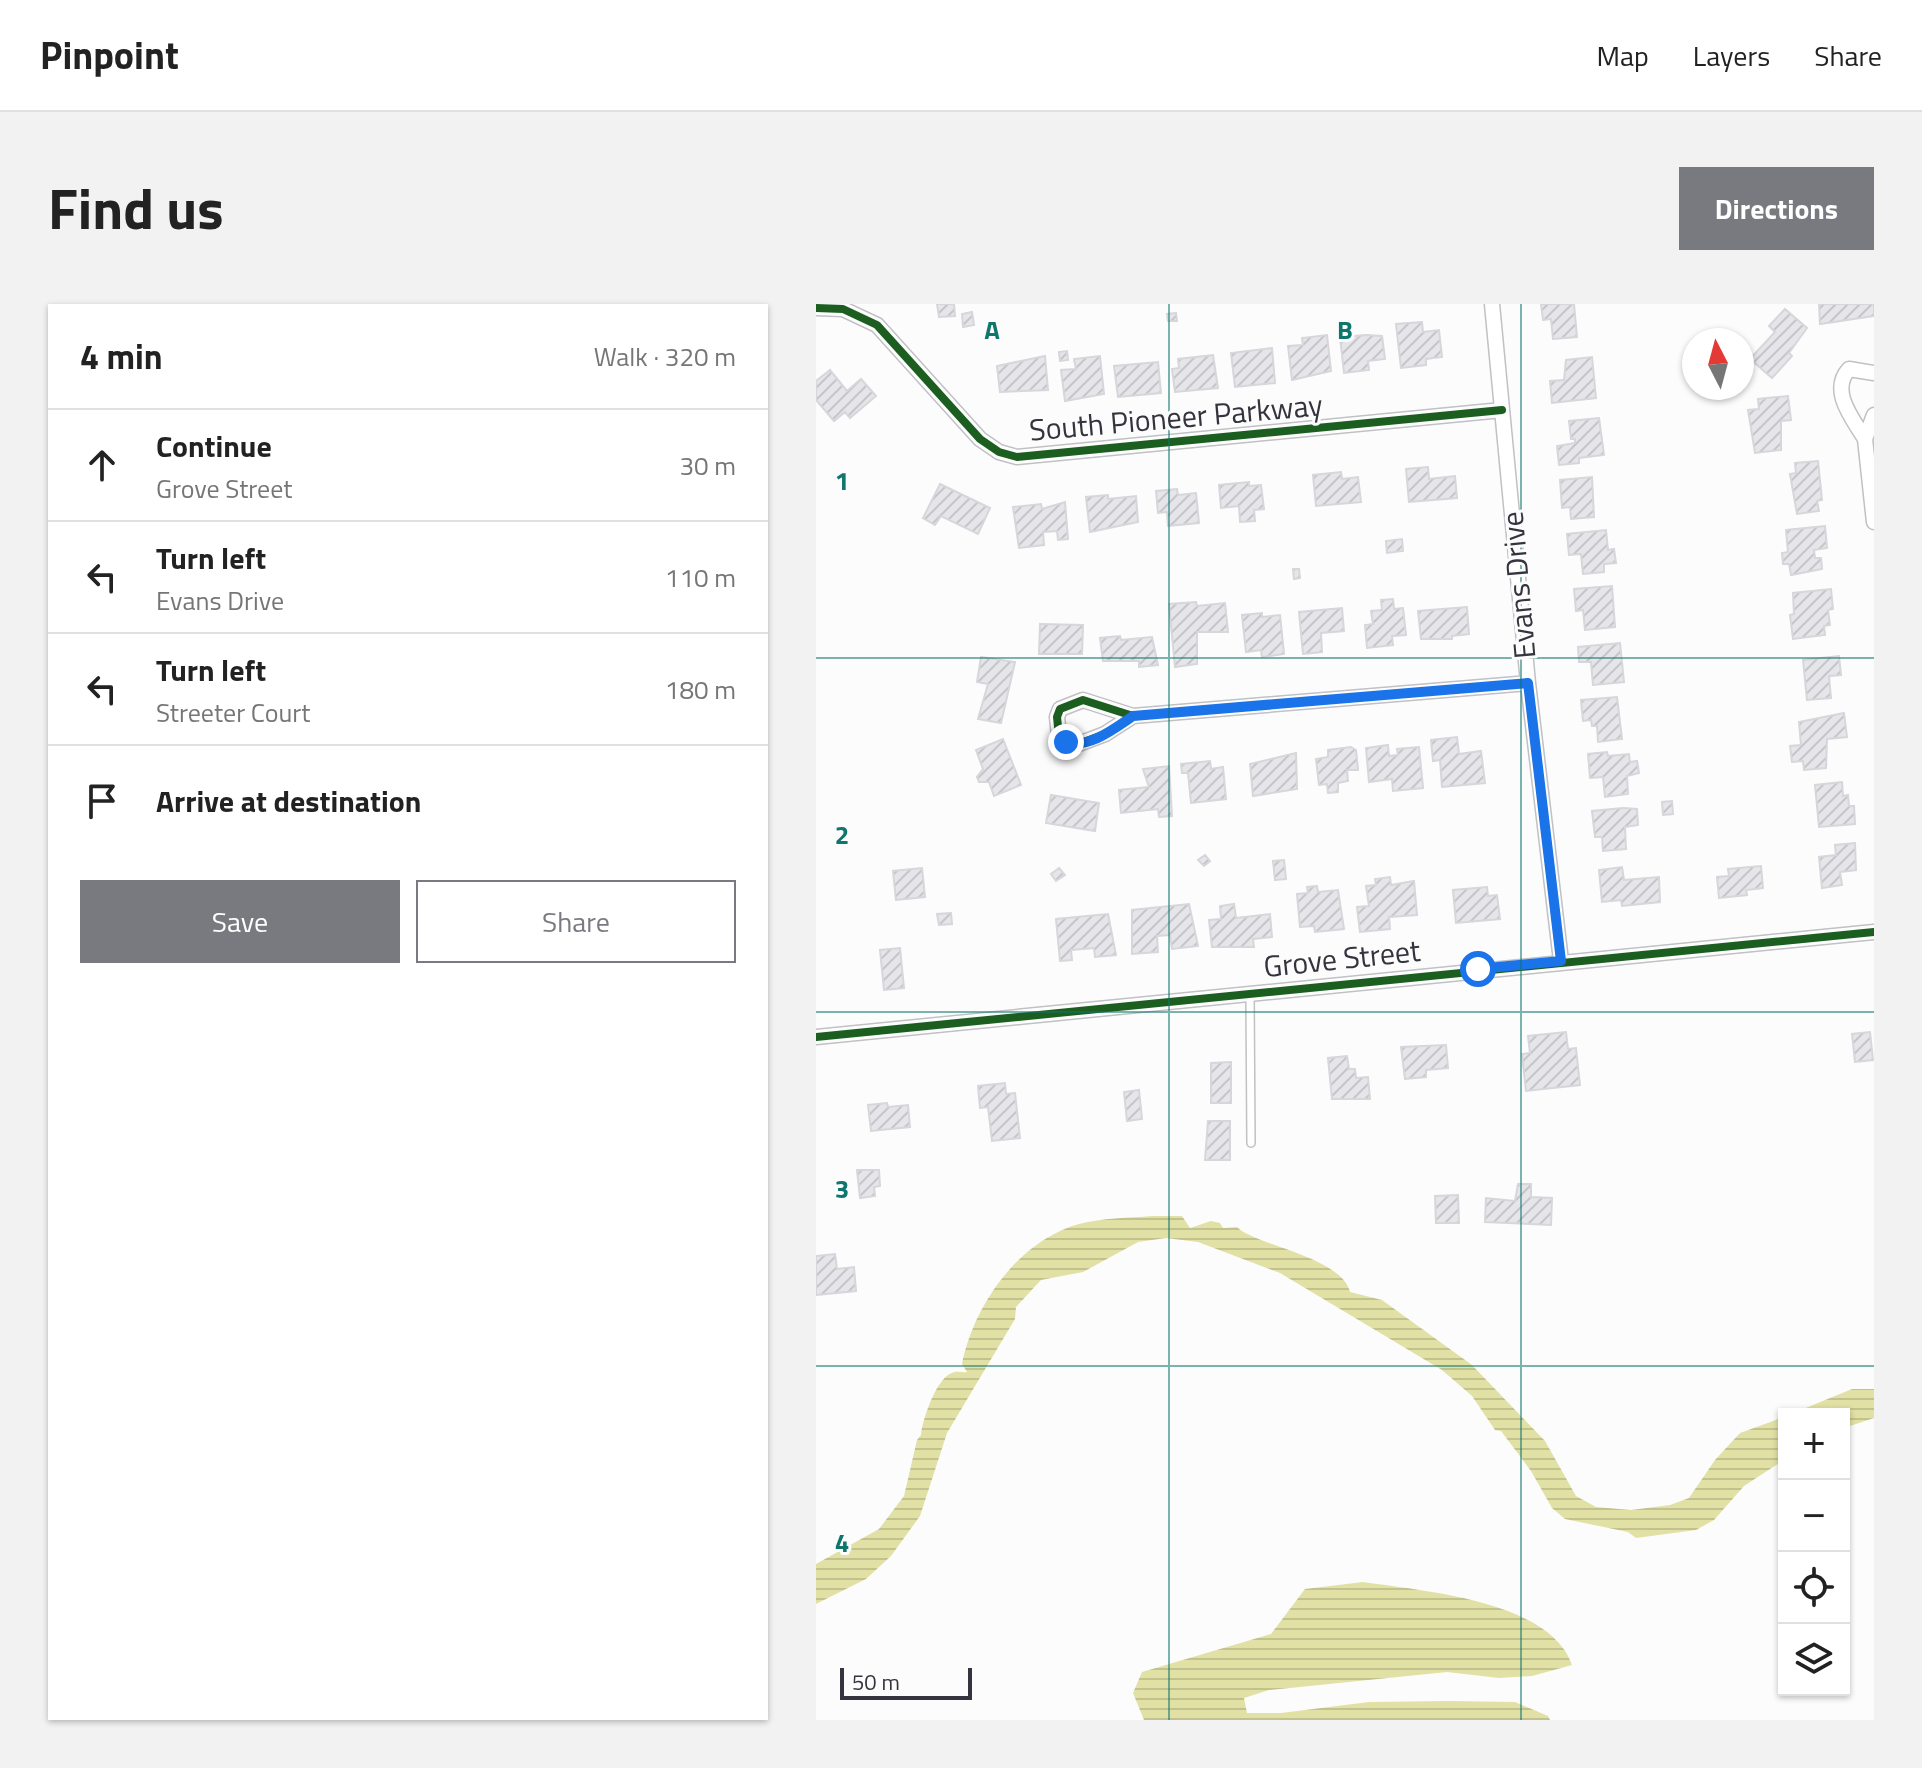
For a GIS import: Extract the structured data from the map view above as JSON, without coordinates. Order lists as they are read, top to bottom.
{
  "streets": {
    "street": ["South Pioneer Parkway", "Evans Drive", "Grove Street"]
  },
  "crossings": [
    ["South Pioneer Parkway", "Evans Drive"],
    ["Evans Drive", "Grove Street"]
  ],
  "scale_bar": "50 m",
  "north": "top",
  "page": {
    "header": "Pinpoint",
    "nav": ["Map", "Layers", "Share"],
    "title": "Find us",
    "buttons": [
      "Directions",
      ["Save", "Share"]
    ],
    "heading": ["4 min", "Walk · 320 m"],
    "list": [
      ["Continue", "Grove Street", "30 m"],
      ["Turn left", "Evans Drive", "110 m"],
      ["Turn left", "Streeter Court", "180 m"],
      "Arrive at destination"
    ],
    "map_buttons": ["+", "−"],
    "scale": "50 m"
  },
  "grid": {
    "columns": ["A", "B"],
    "rows": [
      "1",
      "2",
      "3",
      "4"
    ]
  }
}
